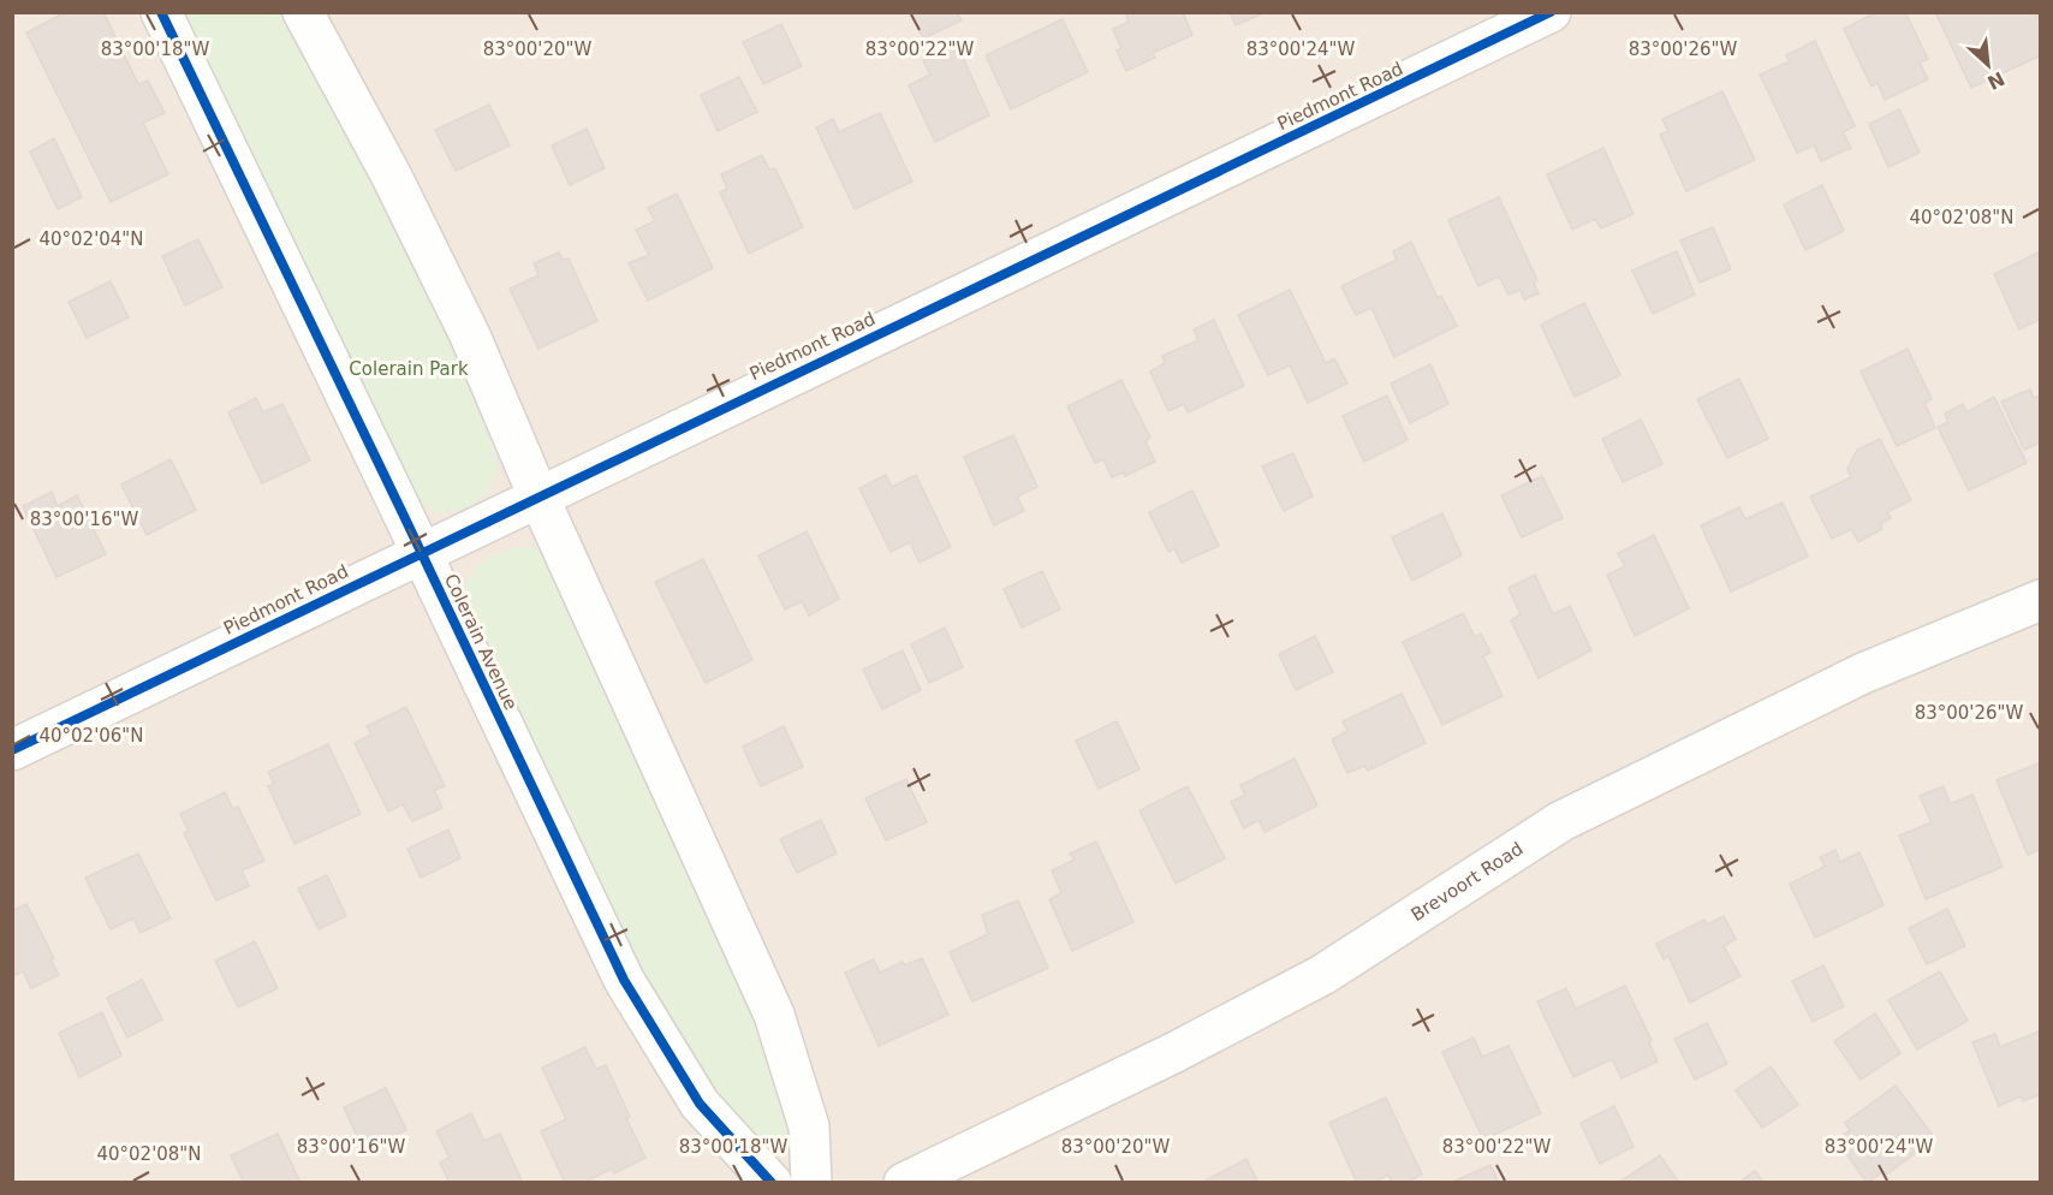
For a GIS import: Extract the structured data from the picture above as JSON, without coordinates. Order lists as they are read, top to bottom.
{
  "streets": {
    "street": ["Piedmont Road", "Colerain Avenue", "Brevoort Road"]
  },
  "crossings": [
    ["Piedmont Road", "Colerain Avenue"]
  ],
  "parks": ["Colerain Park"],
  "north": "bottom right",
  "coordinates": [
    "83°00'18\"W",
    "83°00'20\"W",
    "83°00'22\"W",
    "83°00'24\"W",
    "83°00'26\"W",
    "40°02'08\"N",
    "40°02'04\"N",
    "83°00'16\"W",
    "40°02'06\"N"
  ]
}
